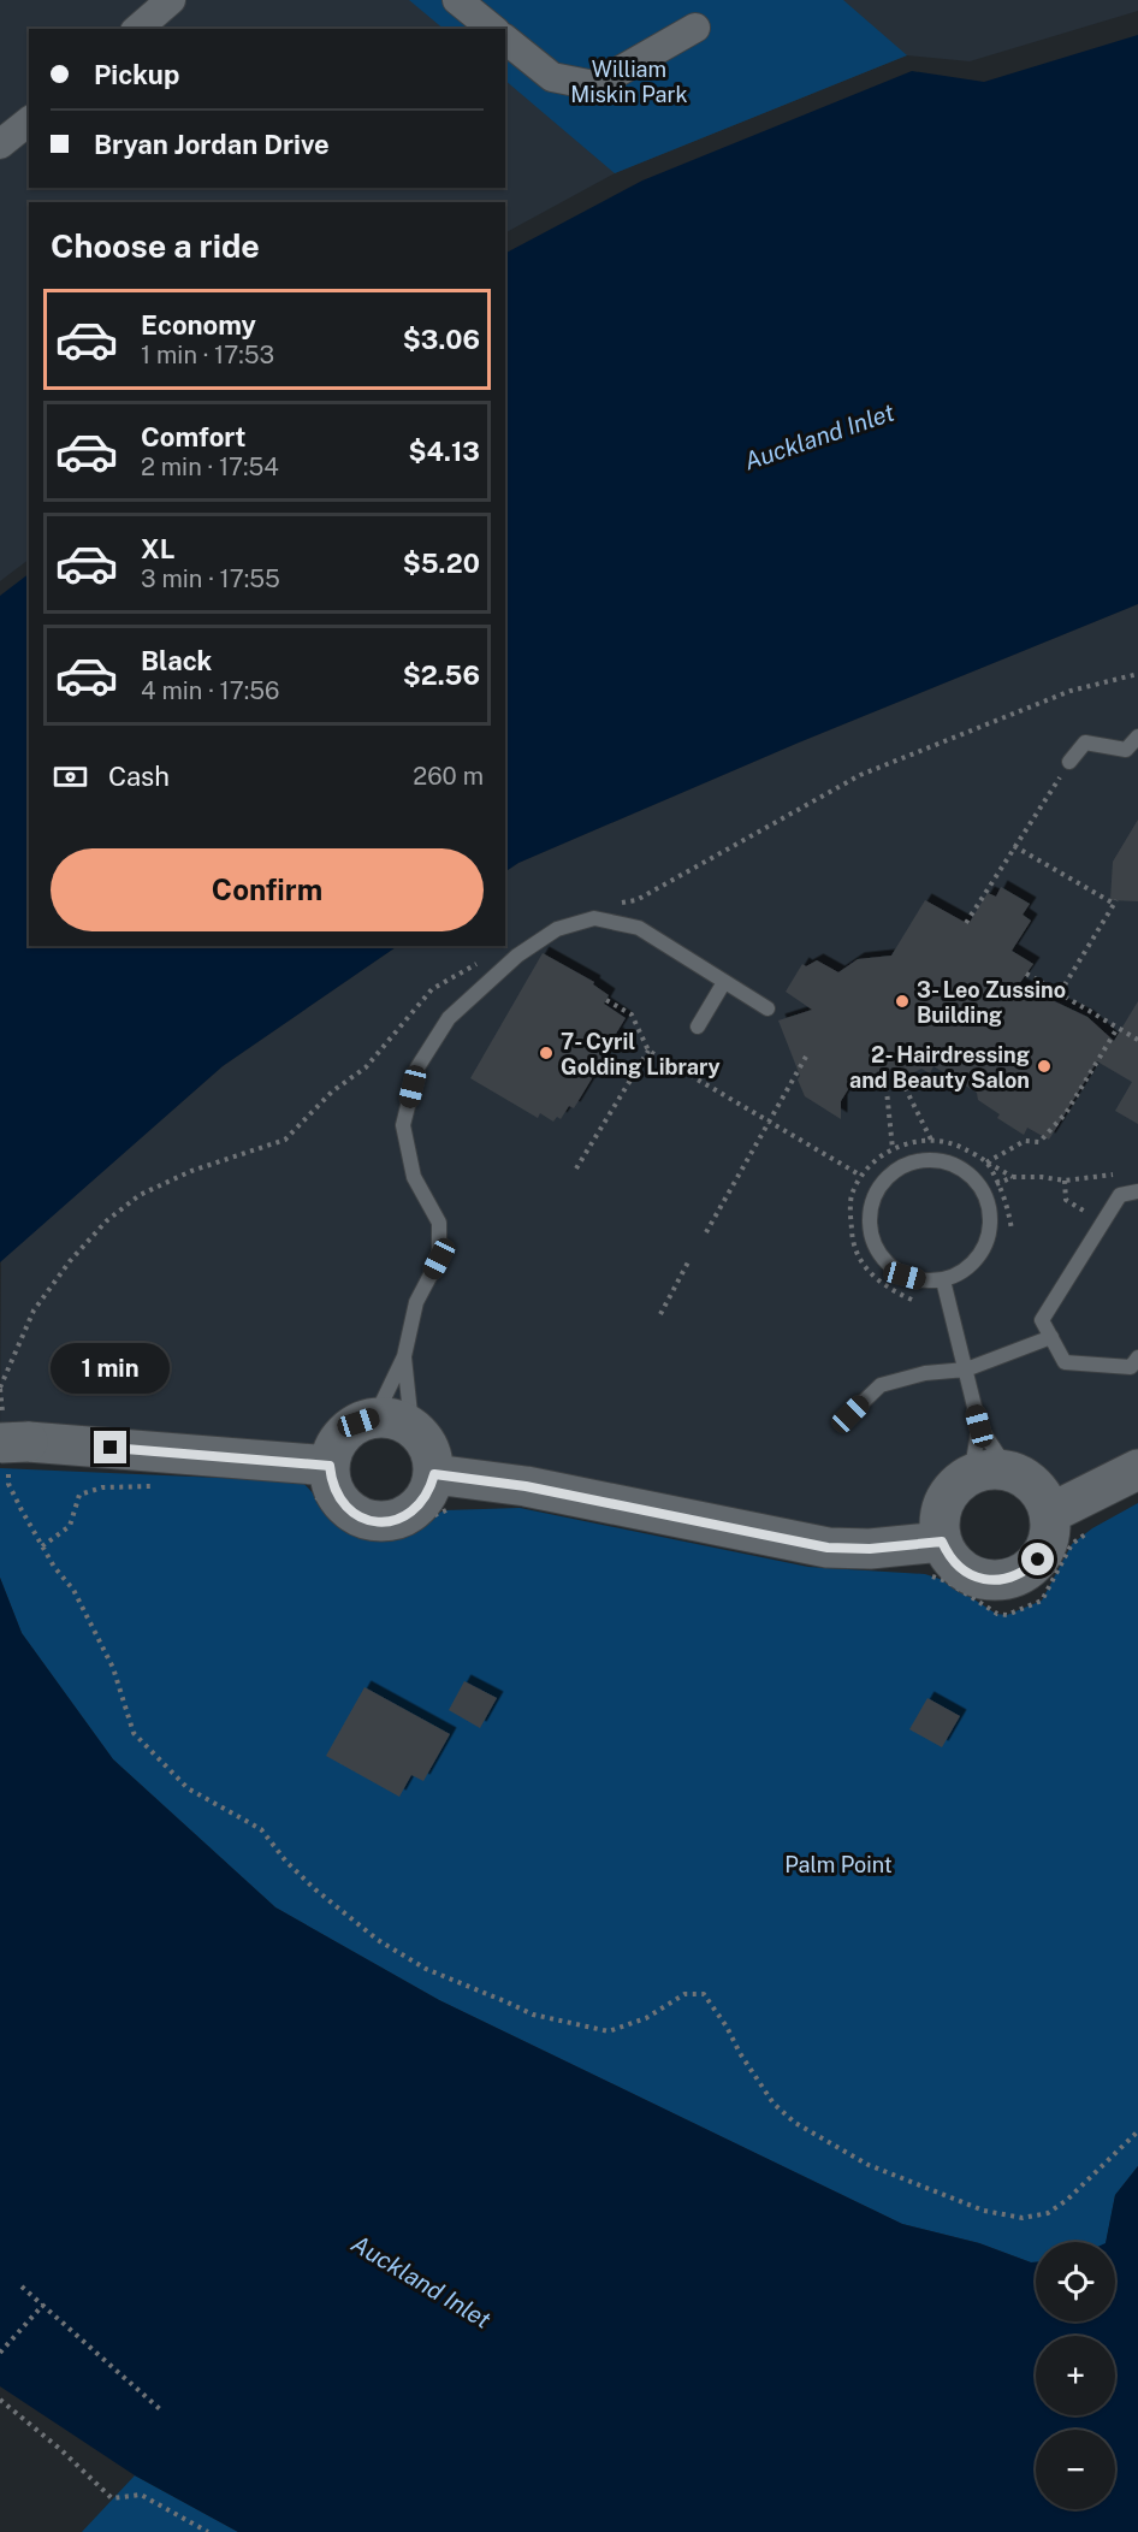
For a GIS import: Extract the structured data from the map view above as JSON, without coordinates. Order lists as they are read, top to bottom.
{
  "water": ["Auckland Inlet"],
  "parks": ["William Miskin Park", "Palm Point"],
  "places": ["3- Leo Zussino Building", "7- Cyril Golding Library", "2- Hairdressing and Beauty Salon"],
  "page": {
    "banner": ["Pickup", "Bryan Jordan Drive"],
    "heading": "Choose a ride",
    "list": [
      {
        "name": "Economy",
        "note": "1 min · 17:53",
        "value": "$3.06"
      },
      {
        "name": "Comfort",
        "note": "2 min · 17:54",
        "value": "$4.13"
      },
      {
        "name": "XL",
        "note": "3 min · 17:55",
        "value": "$5.20"
      },
      {
        "name": "Black",
        "note": "4 min · 17:56",
        "value": "$2.56"
      }
    ],
    "pay": ["Cash", "260 m"],
    "buttons": "Confirm",
    "bubble": "1 min",
    "map_buttons": ["+", "−"]
  }
}
